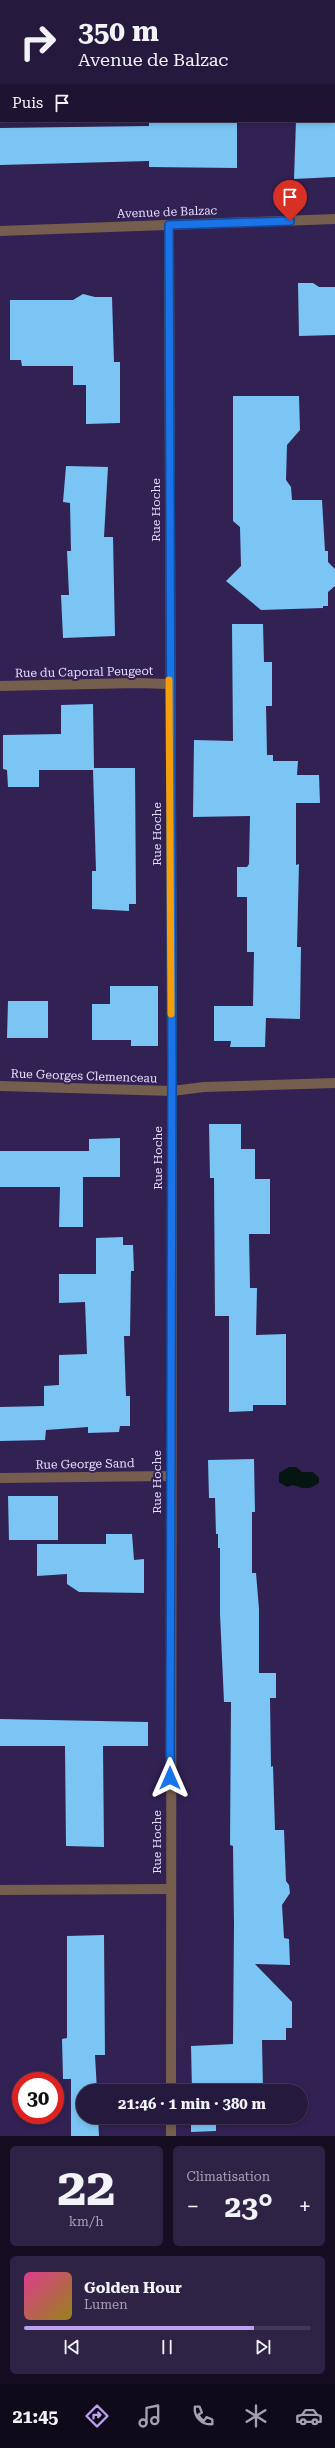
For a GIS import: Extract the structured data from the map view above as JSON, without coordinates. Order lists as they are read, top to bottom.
{
  "streets": {
    "street": [
      "Avenue de Balzac",
      "Rue Hoche",
      "Rue du Caporal Peugeot",
      "Rue Georges Clemenceau",
      "Rue George Sand"
    ]
  },
  "crossings": [
    ["Avenue de Balzac", "Rue Hoche"],
    ["Rue Hoche", "Rue du Caporal Peugeot"],
    ["Rue Hoche", "Rue Georges Clemenceau"],
    ["Rue Hoche", "Rue George Sand"]
  ],
  "page": {
    "turn": ["350 m", "Avenue de Balzac"],
    "then": "Puis",
    "limit": "30",
    "trip": "21:46 · 1 min · 380 m",
    "tile": [
      ["22", "km/h"],
      "Climatisation"
    ],
    "heat": ["−", "23°", "+"],
    "song": ["Golden Hour", "Lumen"],
    "tabs": "21:45"
  }
}
